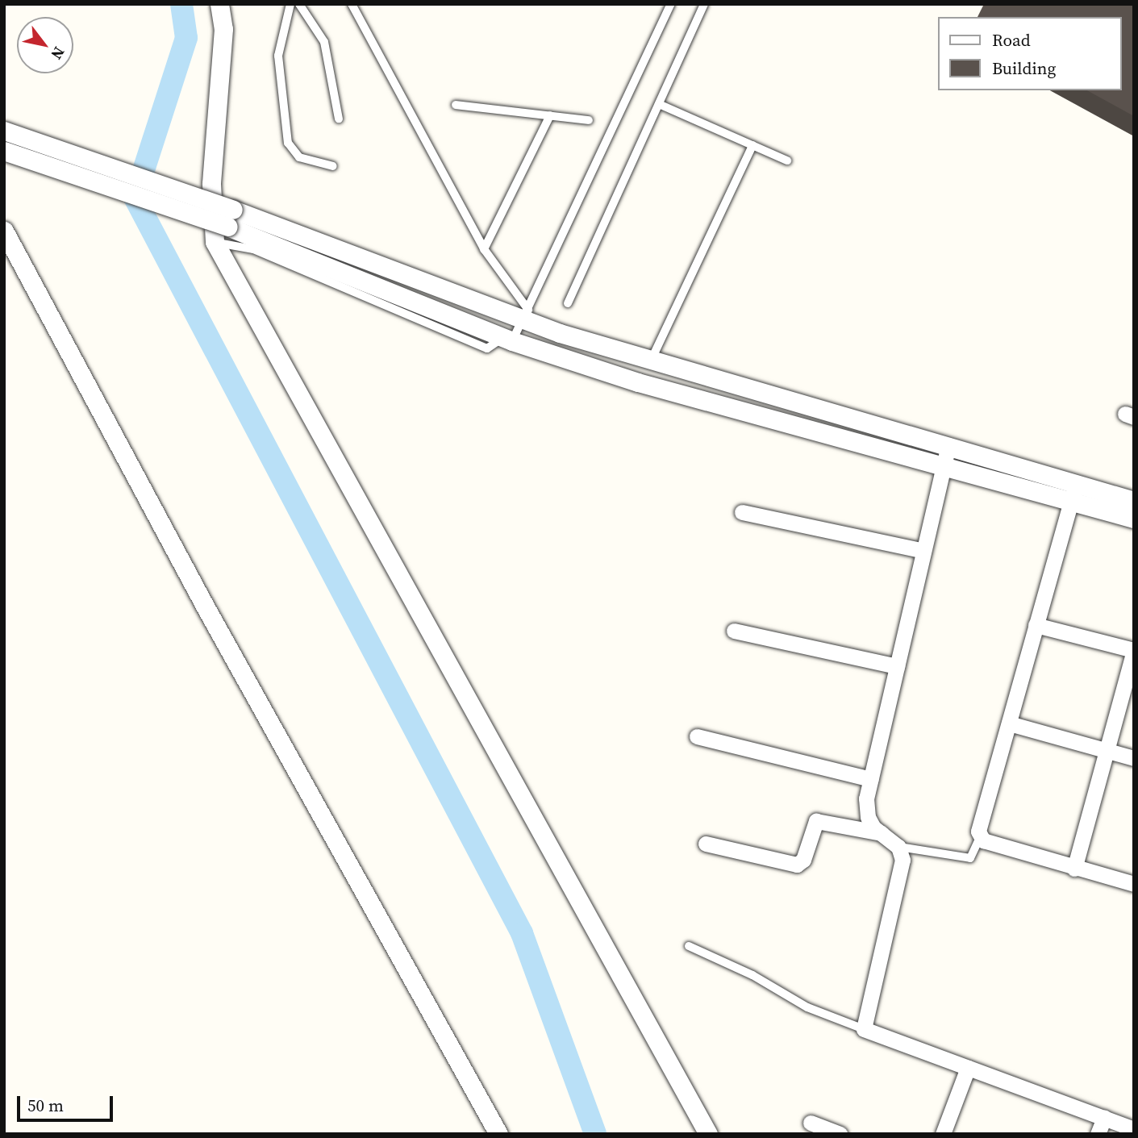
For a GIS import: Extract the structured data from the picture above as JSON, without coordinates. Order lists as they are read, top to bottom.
{
  "legend": ["Road", "Building"],
  "scale_bar": "50 m",
  "north": "bottom right"
}
